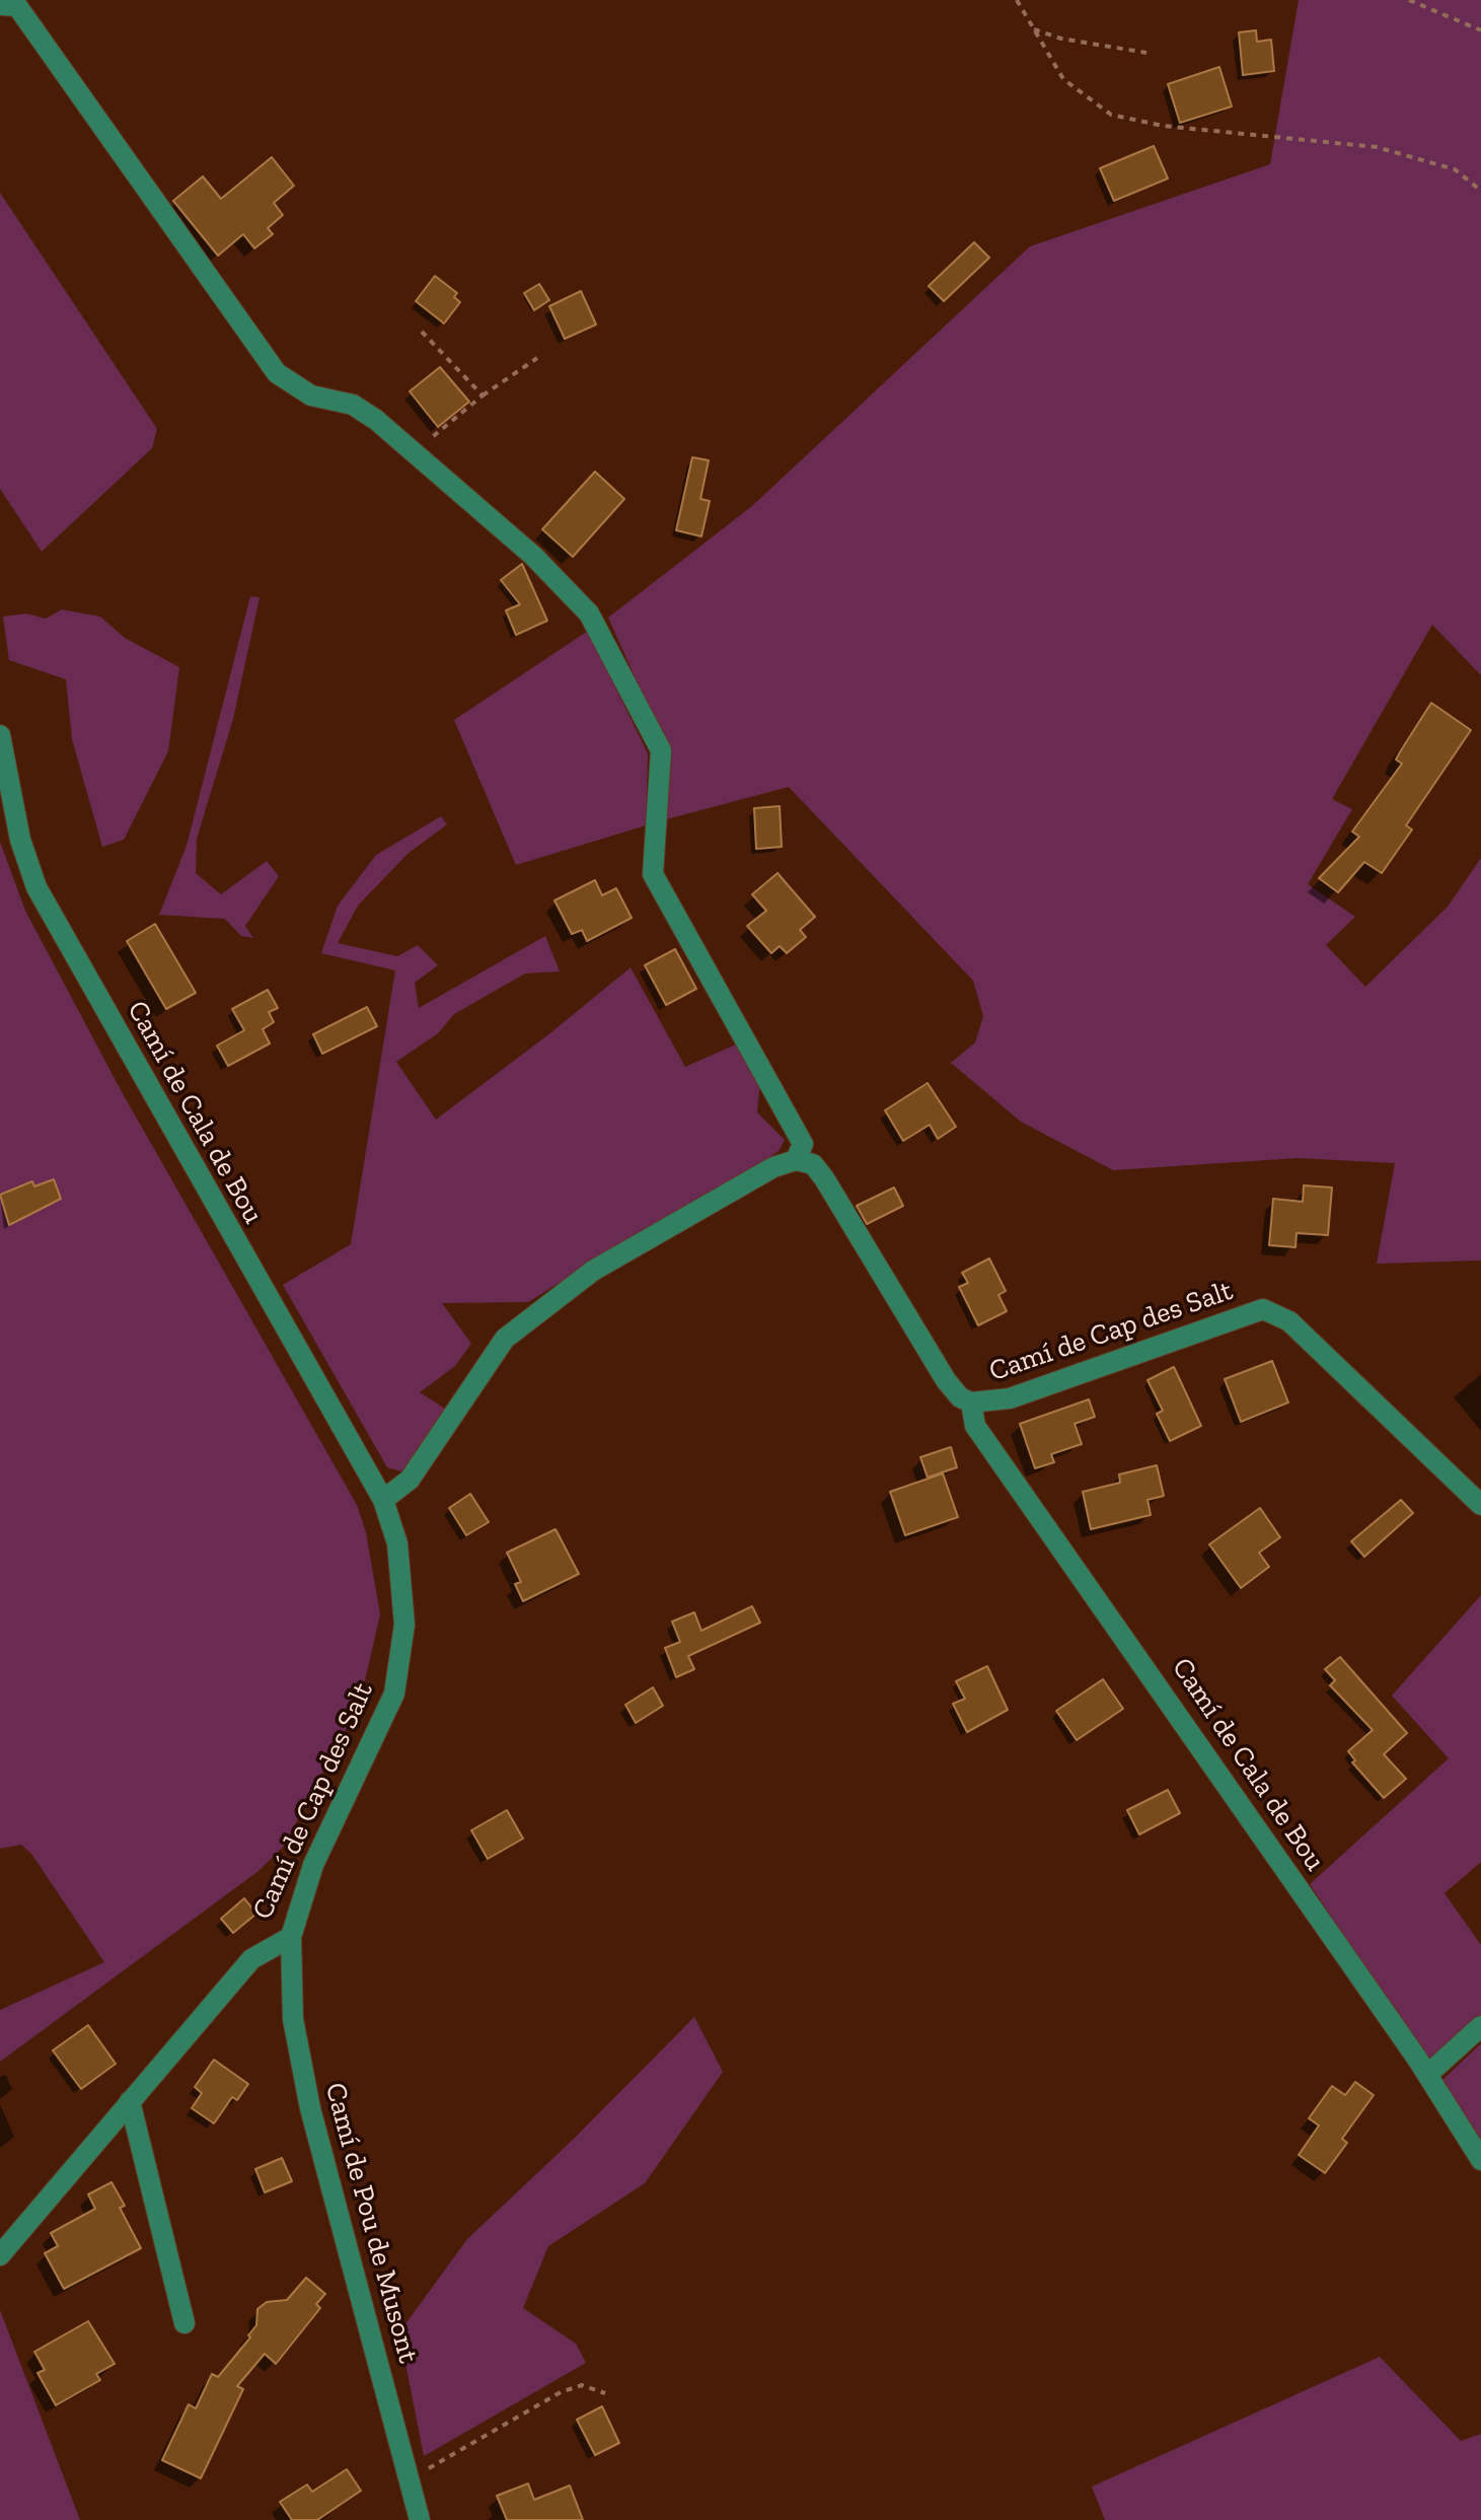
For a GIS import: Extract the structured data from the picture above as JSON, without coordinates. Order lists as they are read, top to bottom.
{
  "streets": {
    "street": ["Camí de Cala de Bou", "Camí de Cap des Salt", "Camí de Pou de Musont"]
  },
  "crossings": [
    ["Camí de Cala de Bou", "Camí de Cap des Salt"],
    ["Camí de Cap des Salt", "Camí de Pou de Musont"]
  ]
}
